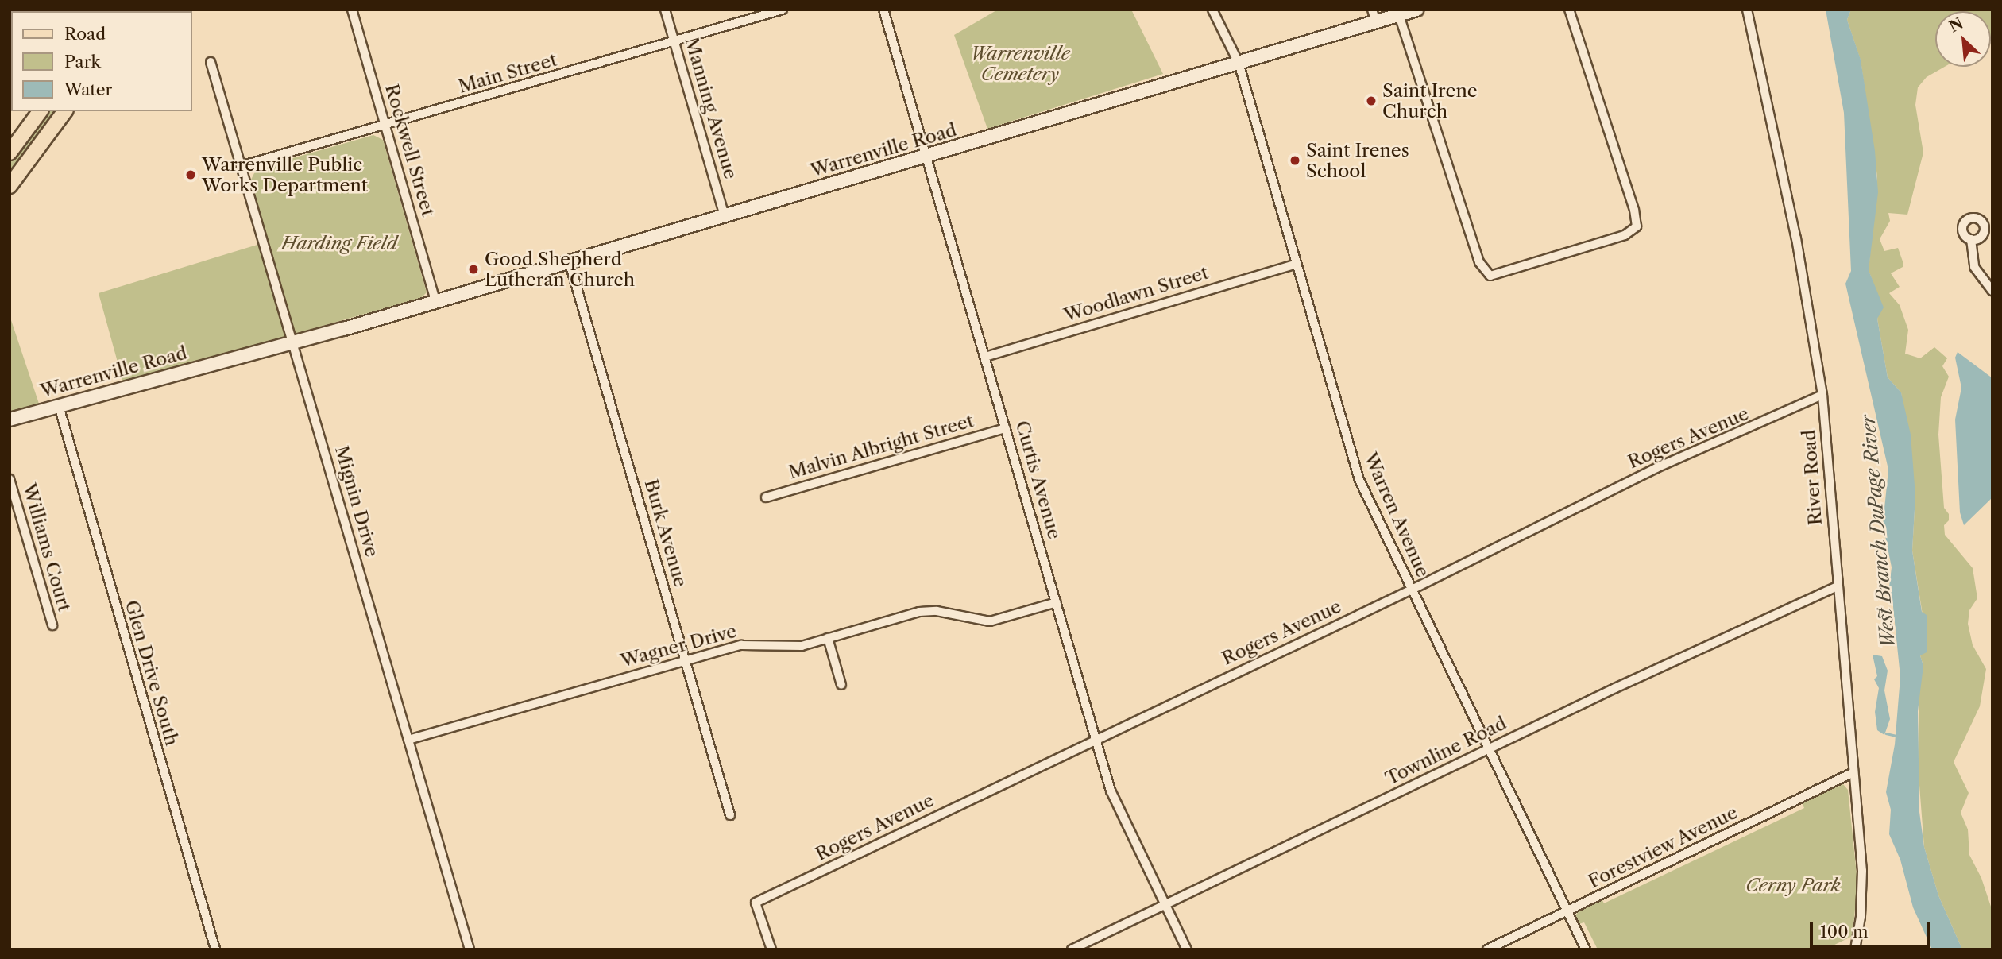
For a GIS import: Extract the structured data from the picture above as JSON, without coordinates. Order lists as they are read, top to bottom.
{
  "streets": {
    "main road": ["Warrenville Road"],
    "street": [
      "Main Street",
      "Manning Avenue",
      "Rockwell Street",
      "Woodlawn Street",
      "Rogers Avenue",
      "Malvin Albright Street",
      "River Road",
      "Curtis Avenue",
      "Mignin Drive",
      "Warren Avenue",
      "Burk Avenue",
      "Williams Court",
      "Wagner Drive",
      "Glen Drive South",
      "Townline Road",
      "Forestview Avenue"
    ]
  },
  "crossings": [
    ["Main Street", "Manning Avenue"],
    ["Main Street", "Rockwell Street"],
    ["Main Street", "Mignin Drive"],
    ["Manning Avenue", "Warrenville Road"],
    ["Rockwell Street", "Warrenville Road"],
    ["Warrenville Road", "Curtis Avenue"],
    ["Warrenville Road", "Mignin Drive"],
    ["Warrenville Road", "Warren Avenue"],
    ["Warrenville Road", "Burk Avenue"],
    ["Warrenville Road", "Glen Drive South"],
    ["Woodlawn Street", "Curtis Avenue"],
    ["Woodlawn Street", "Warren Avenue"],
    ["Rogers Avenue", "River Road"],
    ["Rogers Avenue", "Curtis Avenue"],
    ["Rogers Avenue", "Warren Avenue"],
    ["Malvin Albright Street", "Curtis Avenue"],
    ["River Road", "Townline Road"],
    ["River Road", "Forestview Avenue"],
    ["Curtis Avenue", "Wagner Drive"],
    ["Curtis Avenue", "Townline Road"],
    ["Mignin Drive", "Wagner Drive"],
    ["Warren Avenue", "Townline Road"],
    ["Warren Avenue", "Forestview Avenue"],
    ["Burk Avenue", "Wagner Drive"]
  ],
  "water": ["West Branch DuPage River"],
  "parks": ["Warrenville Cemetery", "Harding Field", "Cerny Park"],
  "places": [
    "Saint Irene Church",
    "Saint Irenes School",
    "Warrenville Public Works Department",
    "Good Shepherd Lutheran Church"
  ],
  "legend": ["Road", "Park", "Water"],
  "scale_bar": "100 m",
  "north": "top left"
}
